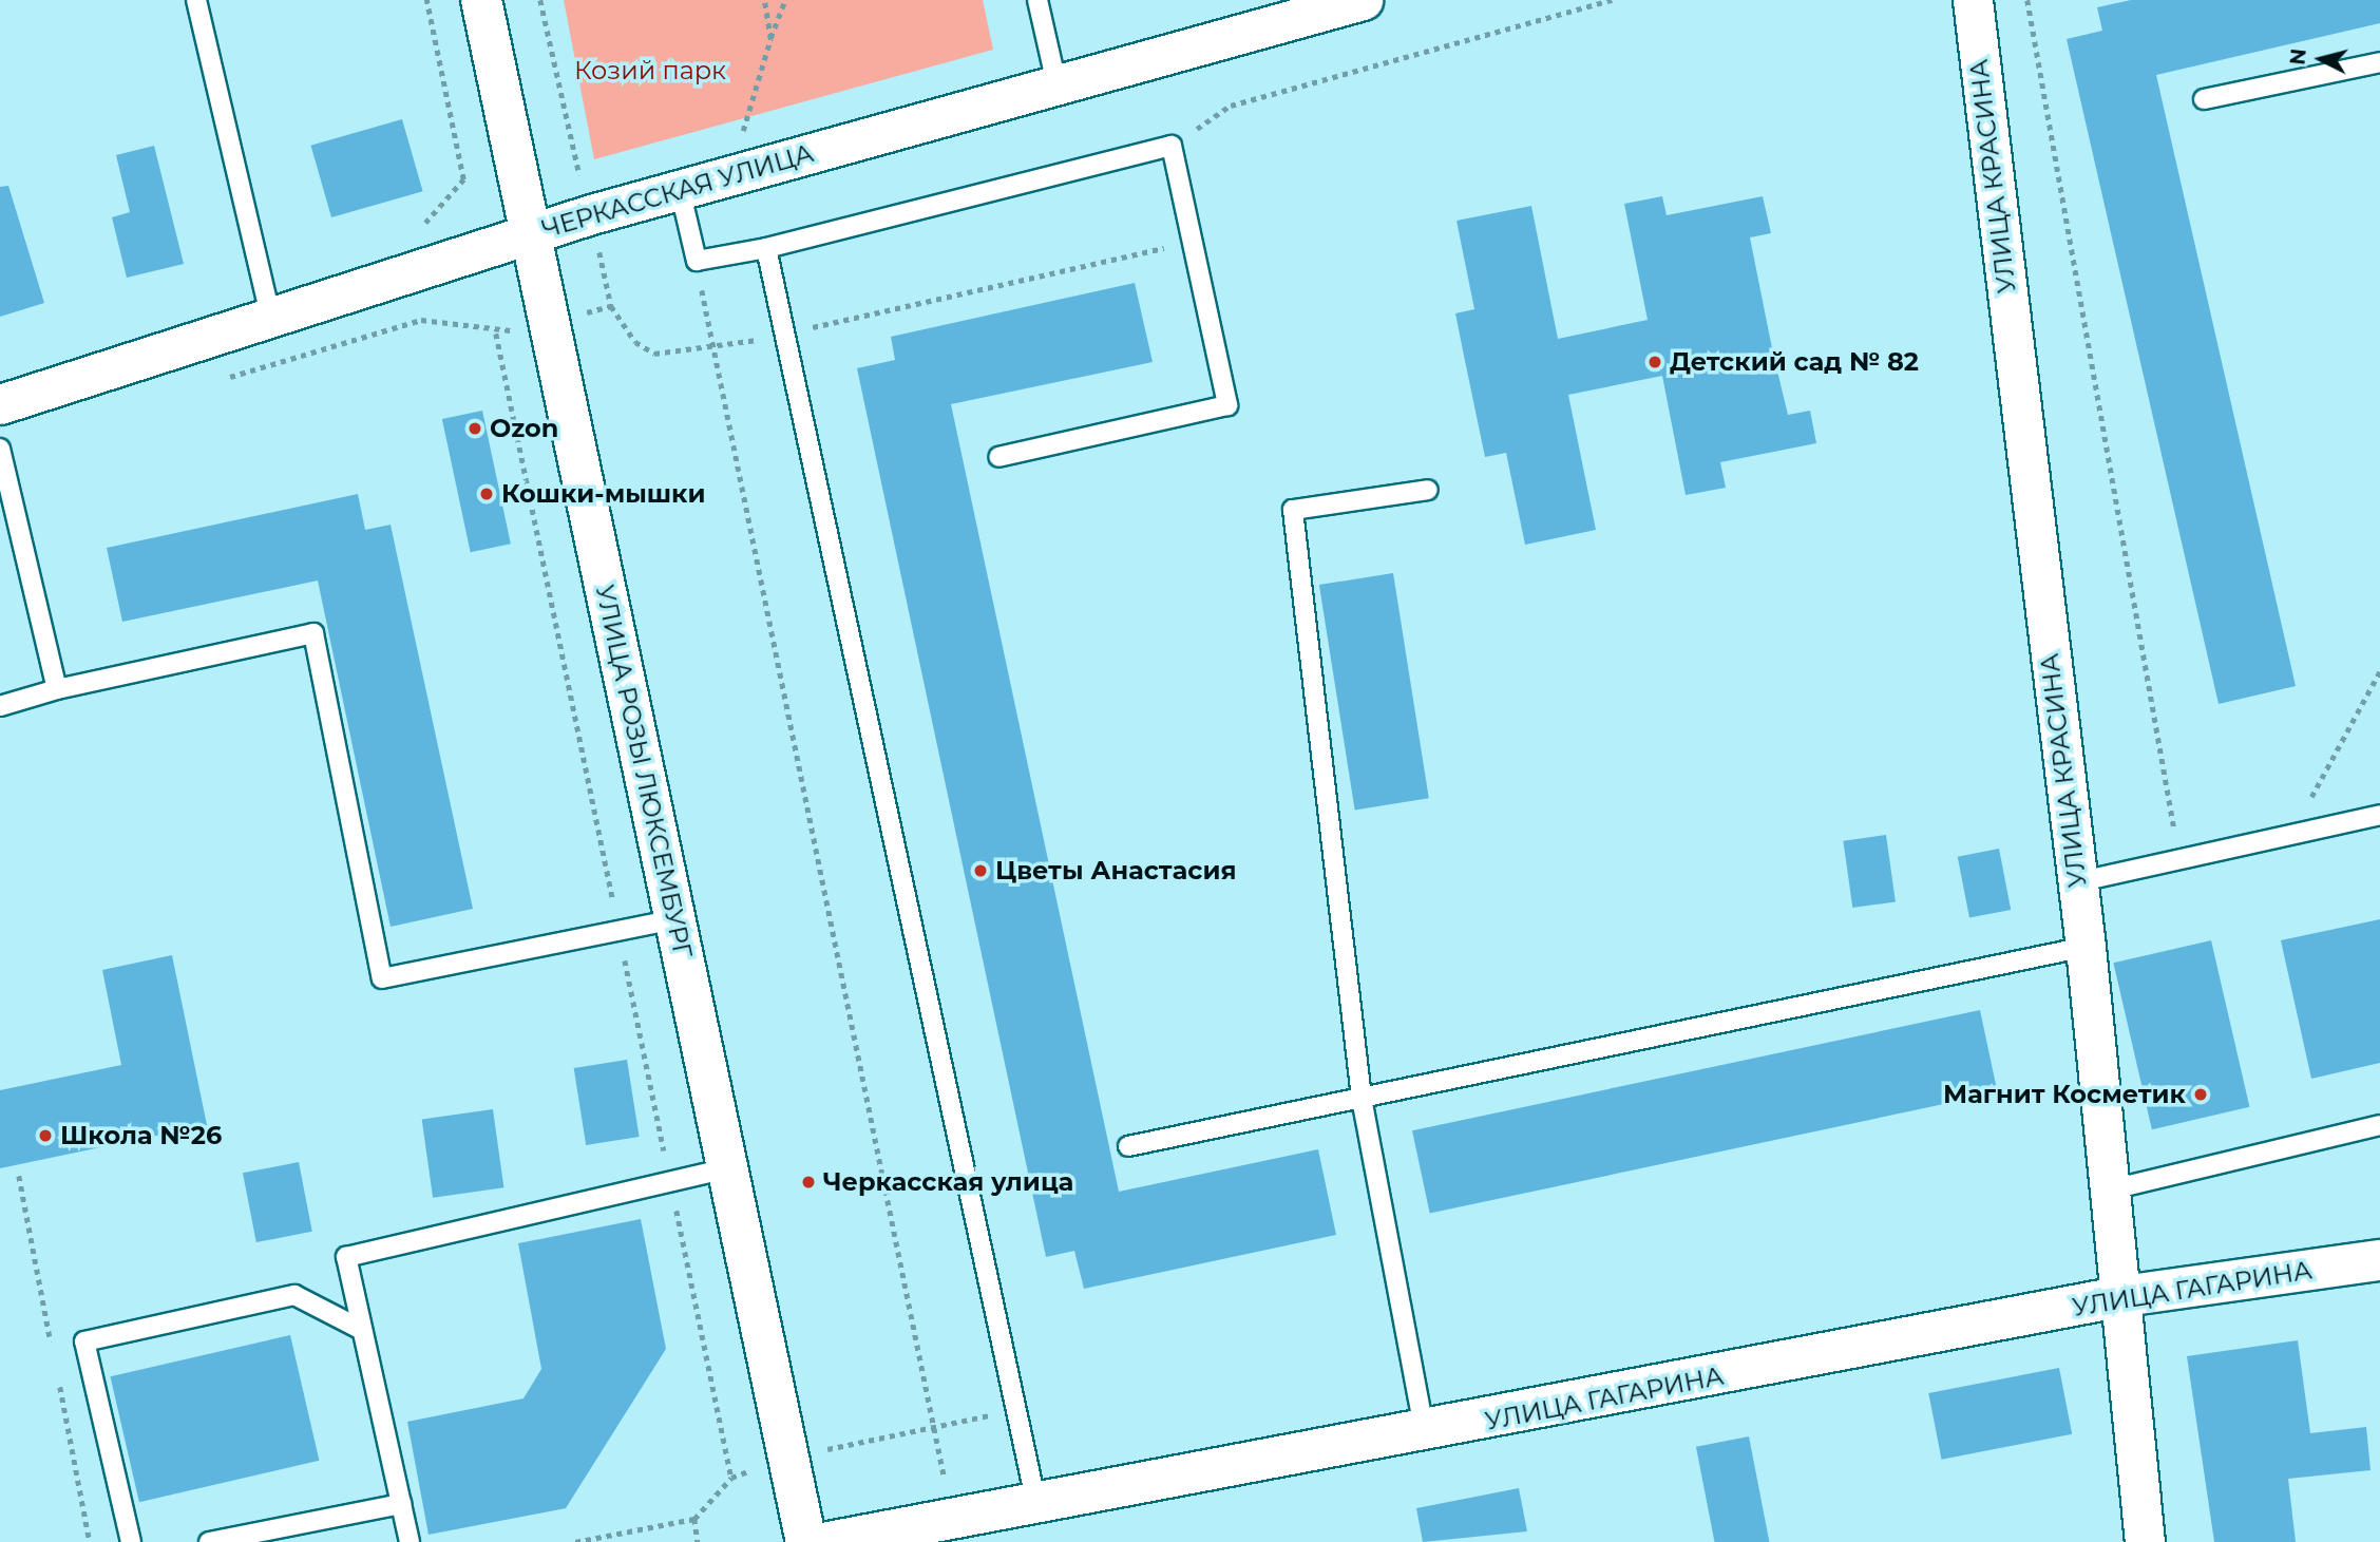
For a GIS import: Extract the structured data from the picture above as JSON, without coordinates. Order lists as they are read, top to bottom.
{
  "streets": {
    "main road": ["УЛИЦА РОЗЫ ЛЮКСЕМБУРГ", "УЛИЦА ГАГАРИНА"],
    "street": ["УЛИЦА КРАСИНА", "ЧЕРКАССКАЯ УЛИЦА"]
  },
  "crossings": [
    ["УЛИЦА КРАСИНА", "УЛИЦА ГАГАРИНА"],
    ["ЧЕРКАССКАЯ УЛИЦА", "УЛИЦА РОЗЫ ЛЮКСЕМБУРГ"]
  ],
  "parks": ["Козий парк"],
  "places": [
    "Детский сад № 82",
    "Ozon",
    "Кошки-мышки",
    "Цветы Анастасия",
    "Магнит Косметик",
    "Школа №26",
    "Черкасская улица"
  ],
  "north": "left"
}
